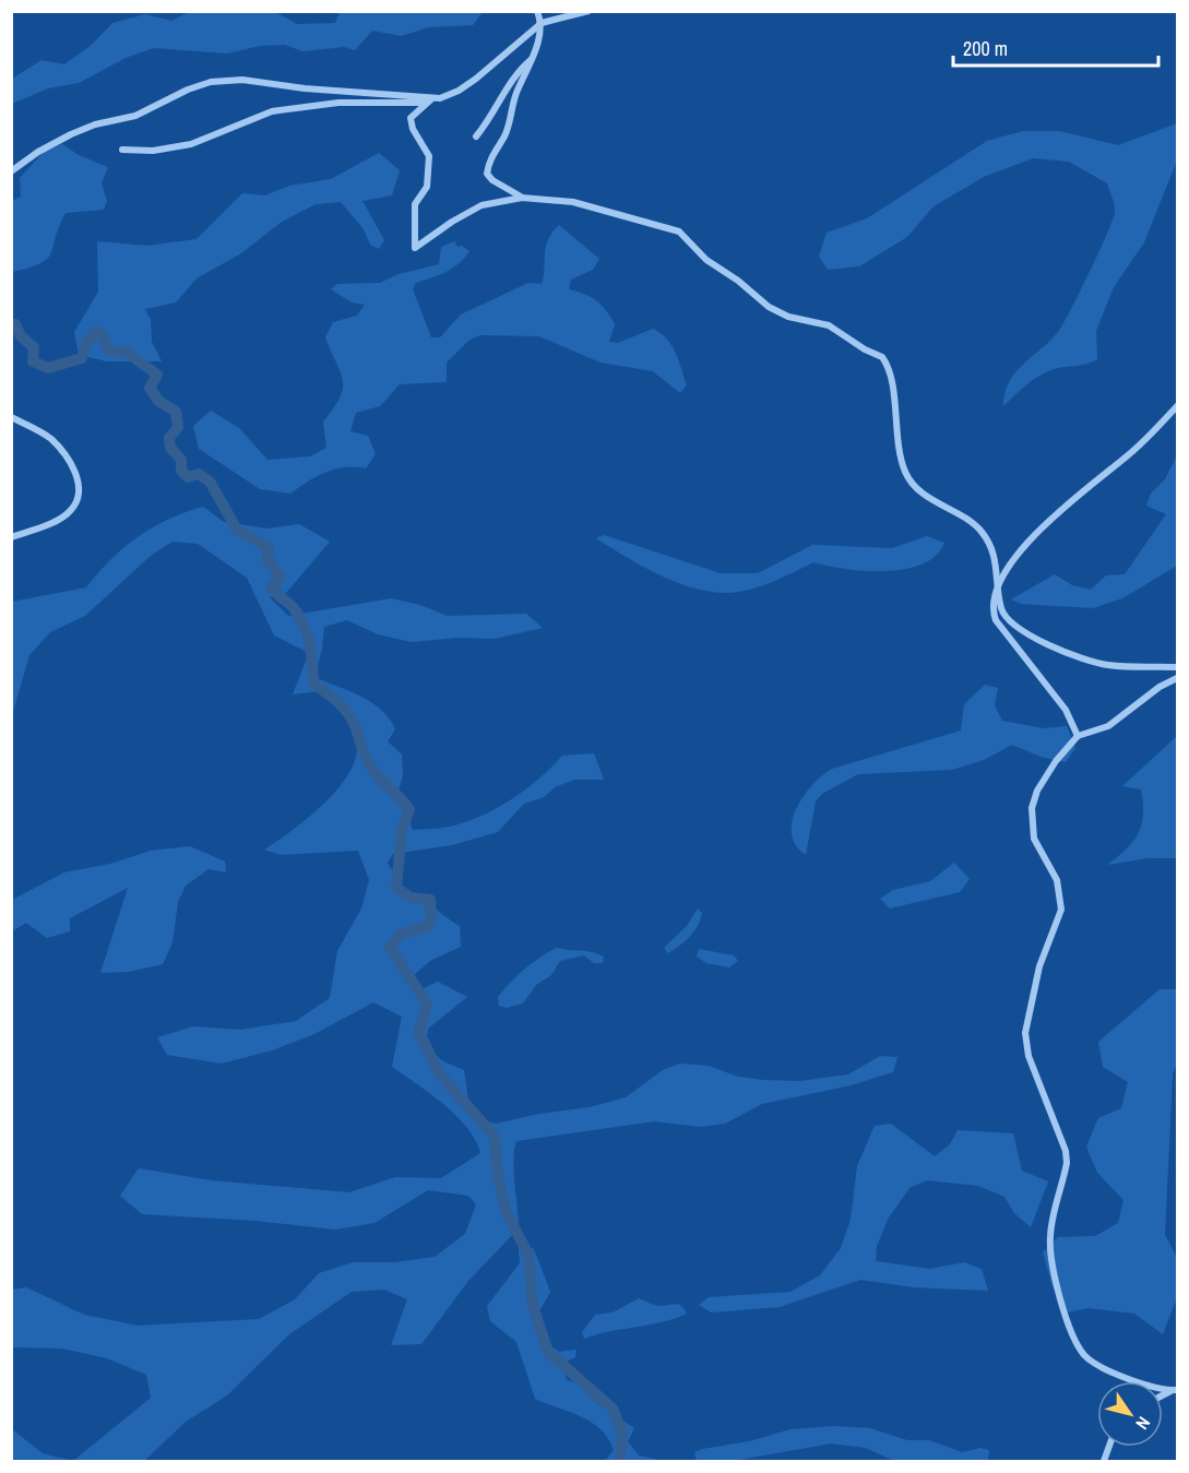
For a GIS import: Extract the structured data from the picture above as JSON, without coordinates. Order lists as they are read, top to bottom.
{
  "scale_bar": "200 m",
  "north": "bottom right"
}
